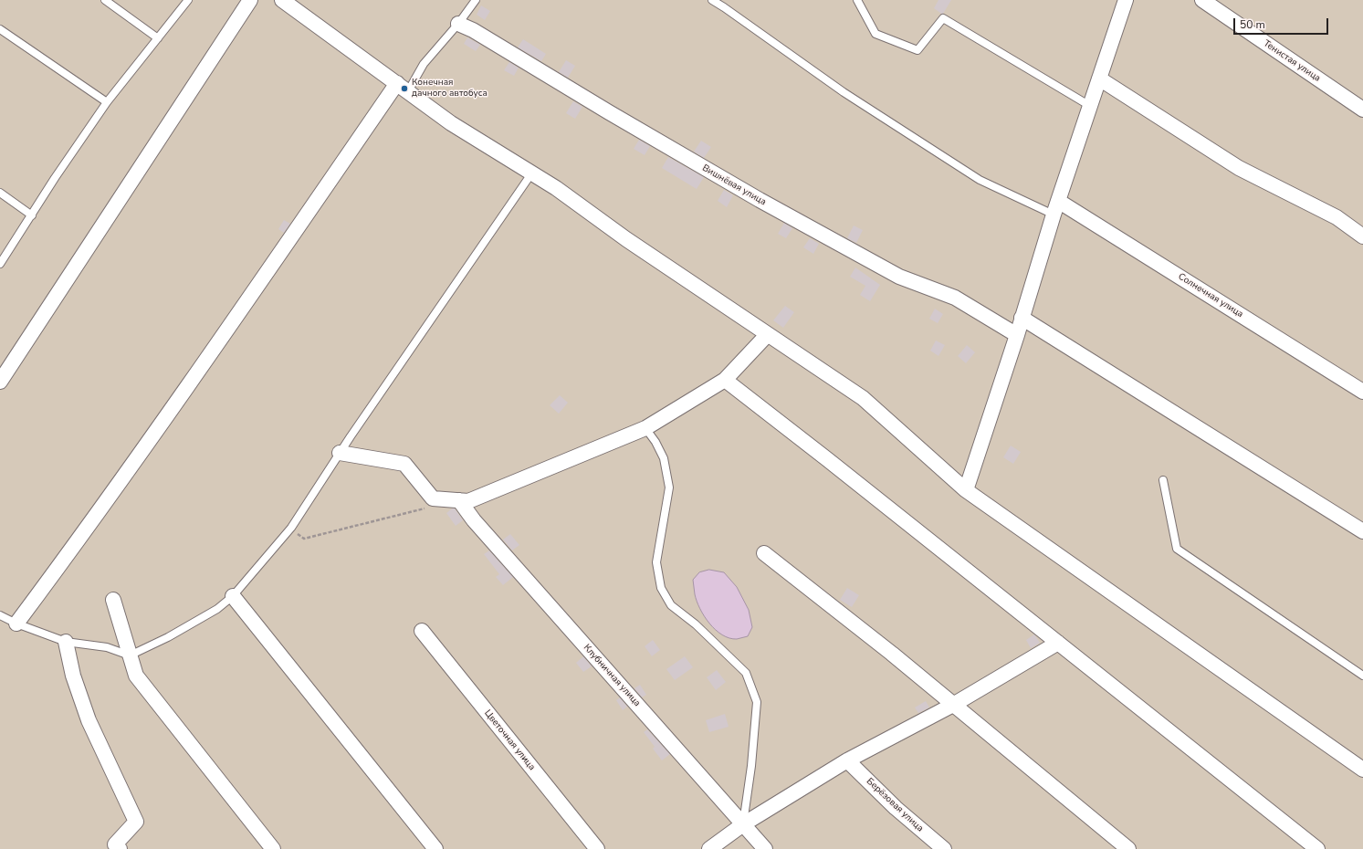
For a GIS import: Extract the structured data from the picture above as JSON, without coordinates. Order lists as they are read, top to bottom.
{
  "streets": {
    "street": [
      "Тенистая улица",
      "Вишнёвая улица",
      "Солнечная улица",
      "Клубничная улица",
      "Цветочная улица",
      "Берёзовая улица"
    ]
  },
  "places": ["Конечная дачного автобуса"],
  "scale_bar": "50 m"
}
